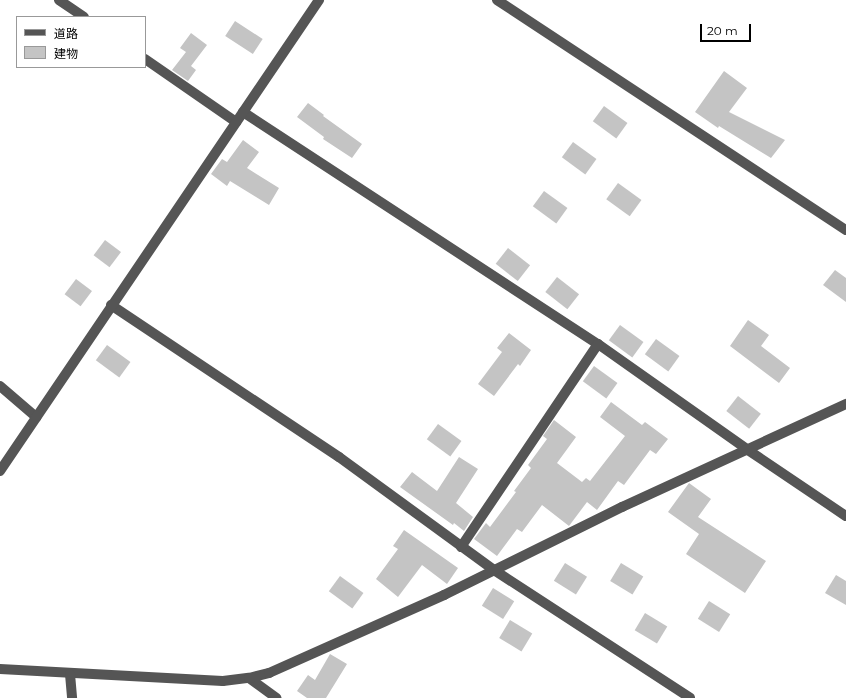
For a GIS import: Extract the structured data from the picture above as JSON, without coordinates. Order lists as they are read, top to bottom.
{
  "legend": ["道路", "建物"],
  "scale_bar": "20 m"
}
